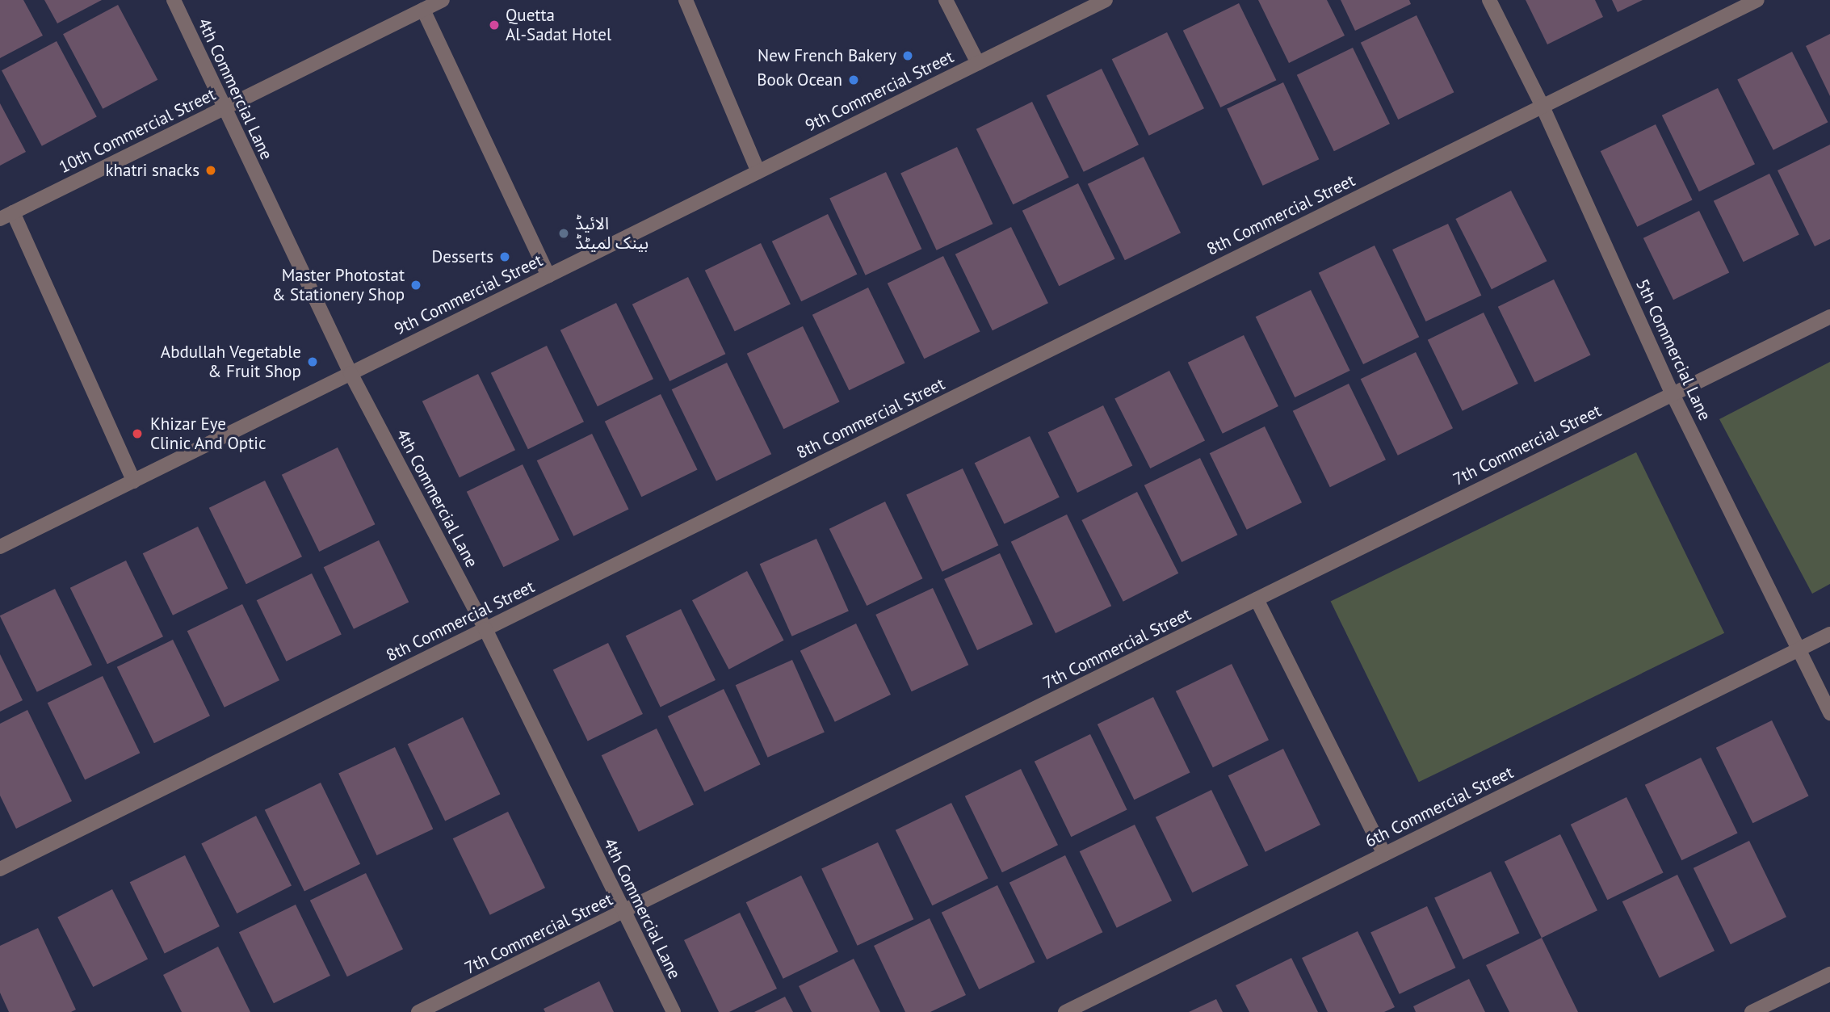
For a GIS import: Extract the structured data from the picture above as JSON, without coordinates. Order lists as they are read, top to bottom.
{
  "streets": {
    "street": [
      "4th Commercial Lane",
      "9th Commercial Street",
      "10th Commercial Street",
      "8th Commercial Street",
      "5th Commercial Lane",
      "7th Commercial Street",
      "6th Commercial Street"
    ]
  },
  "crossings": [
    ["4th Commercial Lane", "9th Commercial Street"],
    ["4th Commercial Lane", "10th Commercial Street"],
    ["4th Commercial Lane", "8th Commercial Street"],
    ["4th Commercial Lane", "7th Commercial Street"],
    ["8th Commercial Street", "5th Commercial Lane"],
    ["5th Commercial Lane", "7th Commercial Street"],
    ["5th Commercial Lane", "6th Commercial Street"]
  ],
  "places": [
    "Quetta Al-Sadat Hotel",
    "New French Bakery",
    "Book Ocean",
    "khatri snacks",
    "الائیڈ بینک لمیٹڈ",
    "Desserts",
    "Master Photostat & Stationery Shop",
    "Abdullah Vegetable & Fruit Shop",
    "Khizar Eye Clinic And Optic"
  ]
}
